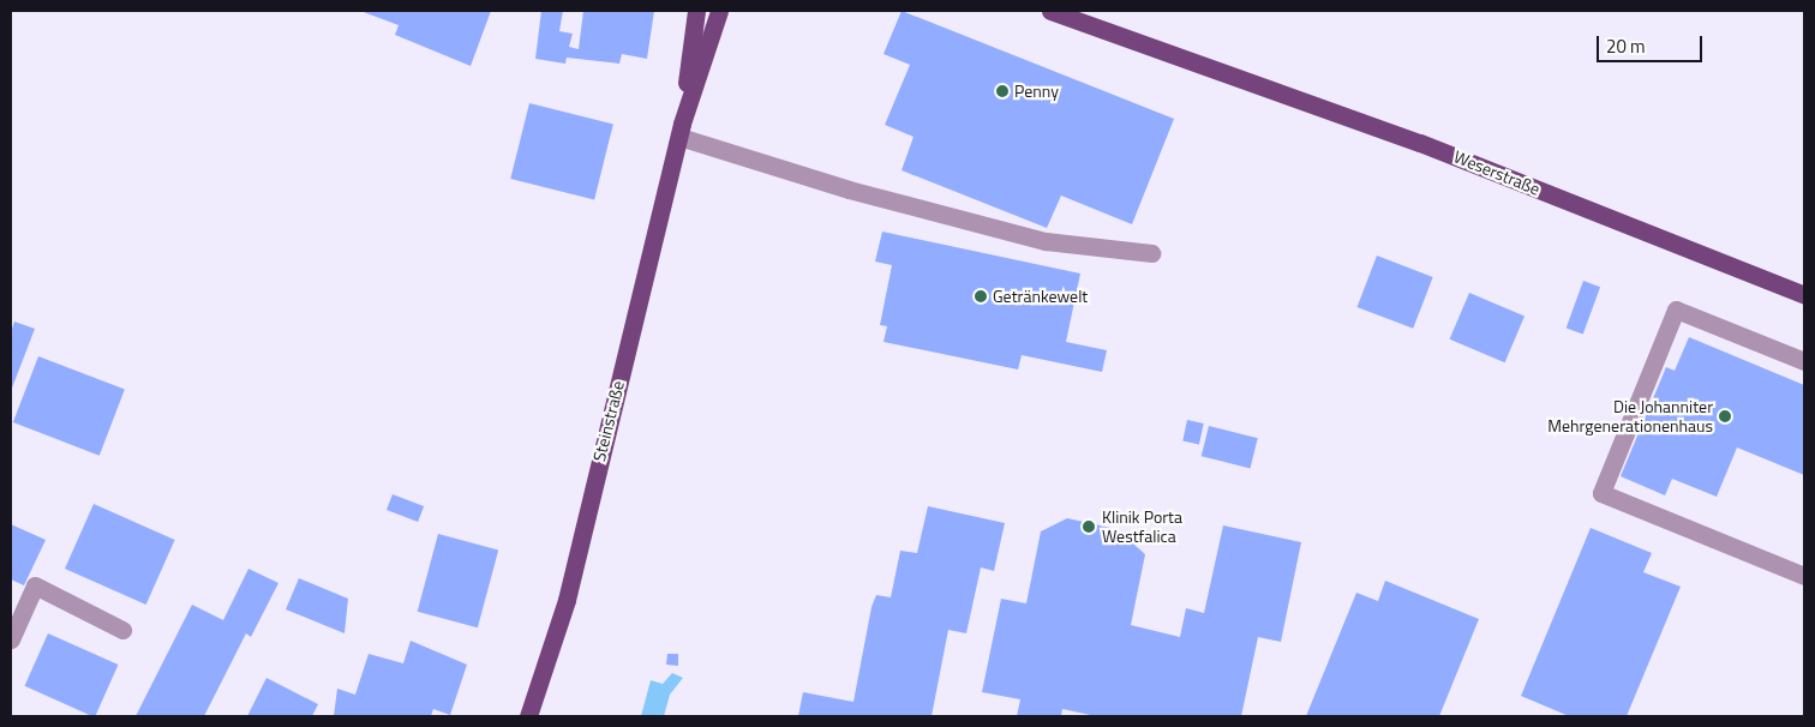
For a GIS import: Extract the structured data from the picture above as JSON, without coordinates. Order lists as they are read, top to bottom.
{
  "streets": {
    "main road": ["Weserstraße", "Steinstraße"]
  },
  "places": [
    "Penny",
    "Getränkewelt",
    "Die Johanniter Mehrgenerationenhaus",
    "Klinik Porta Westfalica"
  ],
  "scale_bar": "20 m"
}
